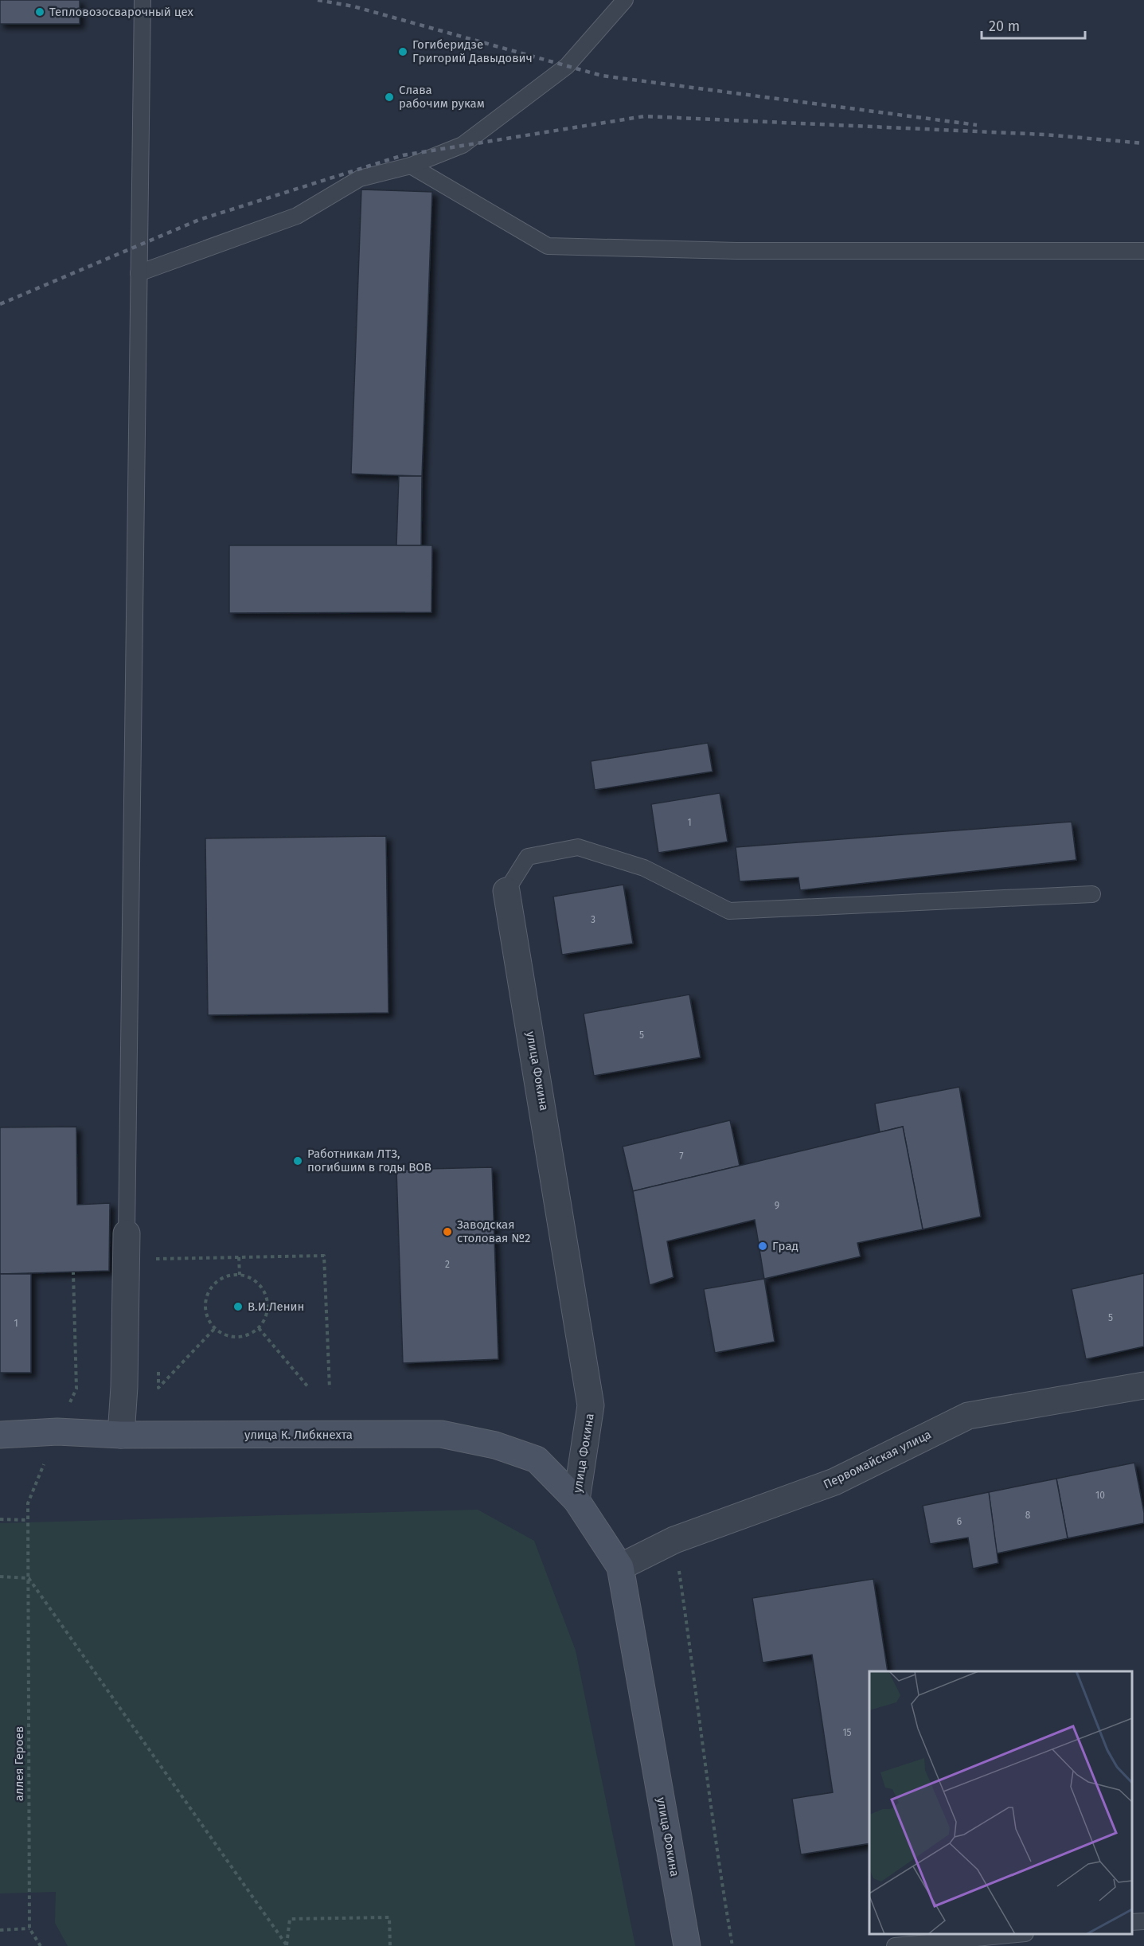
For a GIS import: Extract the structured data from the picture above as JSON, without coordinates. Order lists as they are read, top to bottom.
{
  "streets": {
    "street": ["улица Фокина", "улица К. Либкнехта", "Первомайская улица"],
    "path": ["аллея Героев"]
  },
  "crossings": [
    ["улица Фокина", "улица К. Либкнехта"],
    ["улица Фокина", "Первомайская улица"]
  ],
  "places": [
    "Тепловозосварочный цех",
    "Гогиберидзе Григорий Давыдович",
    "Слава рабочим рукам",
    "Работникам ЛТЗ, погибшим в годы ВОВ",
    "Заводская столовая №2",
    "Град",
    "В.И.Ленин"
  ],
  "house_numbers": [
    "1",
    "3",
    "5",
    "7",
    "9",
    "2",
    "5",
    "1",
    "10",
    "8",
    "6",
    "15"
  ],
  "scale_bar": "20 m"
}
